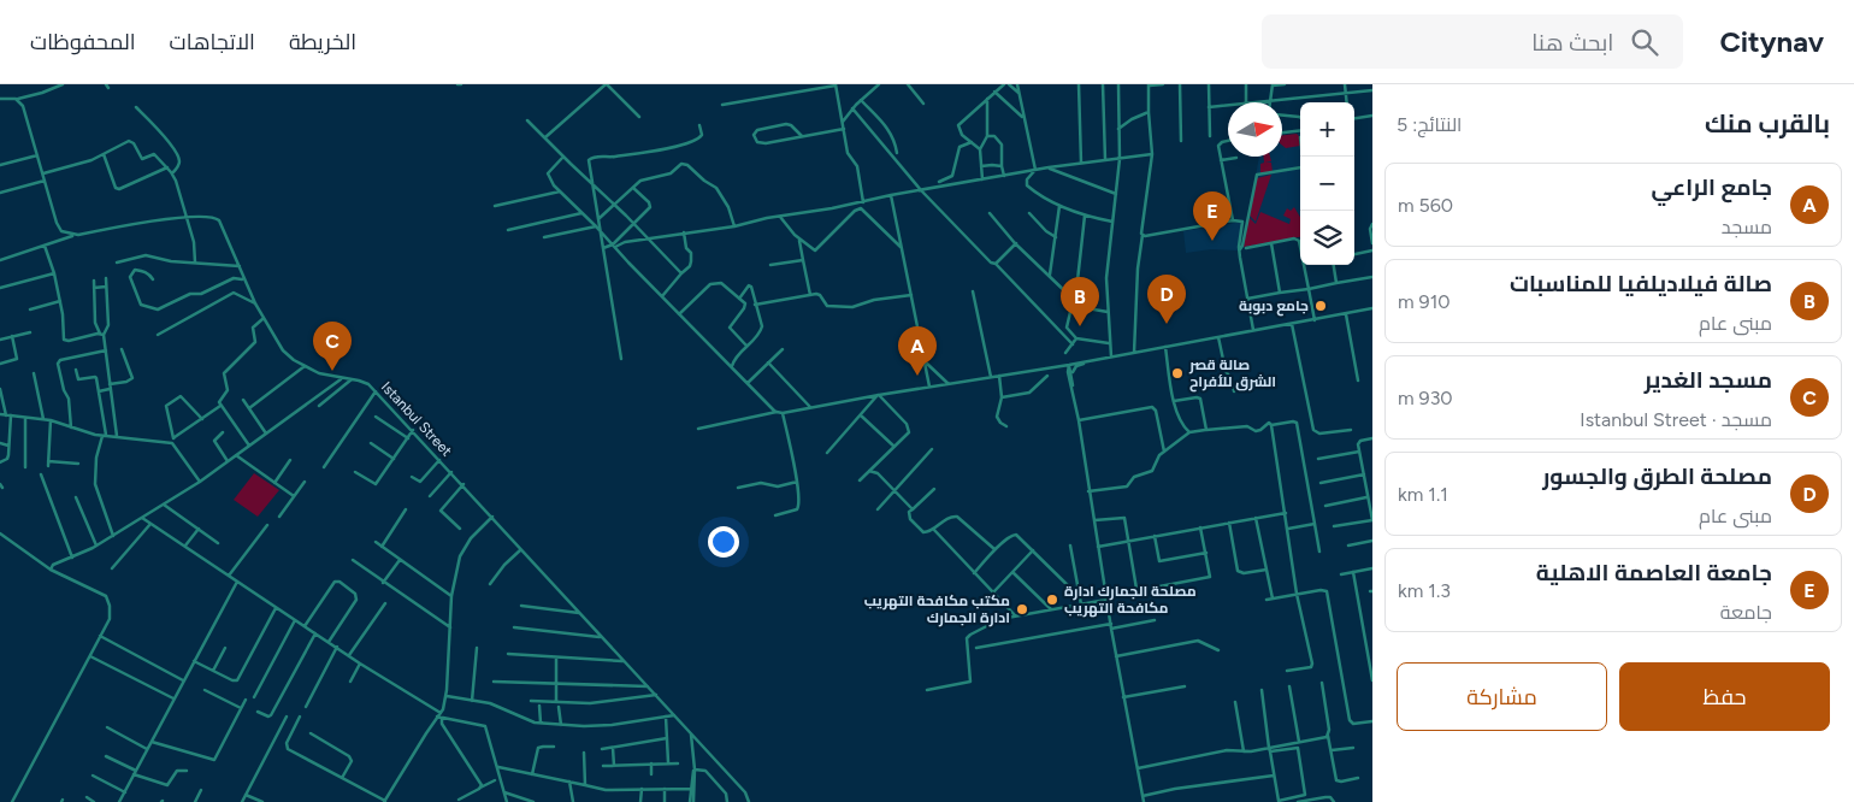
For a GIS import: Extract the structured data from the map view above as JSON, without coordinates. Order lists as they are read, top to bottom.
{
  "streets": {
    "street": ["Istanbul Street"]
  },
  "places": [
    "جامع دبوبة",
    "صالة قصر الشرق للأفراح",
    "مصلحة الجمارك ادارة مكافحة التهريب",
    "مكتب مكافحة التهريب ادارة الجمارك"
  ],
  "north": "right",
  "page": {
    "header": "Citynav",
    "search": "ابحث هنا",
    "nav": ["الخريطة", "الاتجاهات", "المحفوظات"],
    "heading": ["بالقرب منك", "النتائج: 5"],
    "map_buttons": ["+", "−"],
    "list": [
      {
        "mark": "A",
        "name": "جامع الراعي",
        "note": "مسجد",
        "value": "560 m"
      },
      {
        "mark": "B",
        "name": "صالة فيلاديلفيا للمناسبات",
        "note": "مبنى عام",
        "value": "910 m"
      },
      {
        "mark": "C",
        "name": "مسجد الغدير",
        "note": "مسجد · Istanbul Street",
        "value": "930 m"
      },
      {
        "mark": "D",
        "name": "مصلحة الطرق والجسور",
        "note": "مبنى عام",
        "value": "1.1 km"
      },
      {
        "mark": "E",
        "name": "جامعة العاصمة الاهلية",
        "note": "جامعة",
        "value": "1.3 km"
      }
    ],
    "pins": [
      "E",
      "D",
      "B",
      "C",
      "A"
    ],
    "buttons": ["حفظ", "مشاركة"]
  }
}
